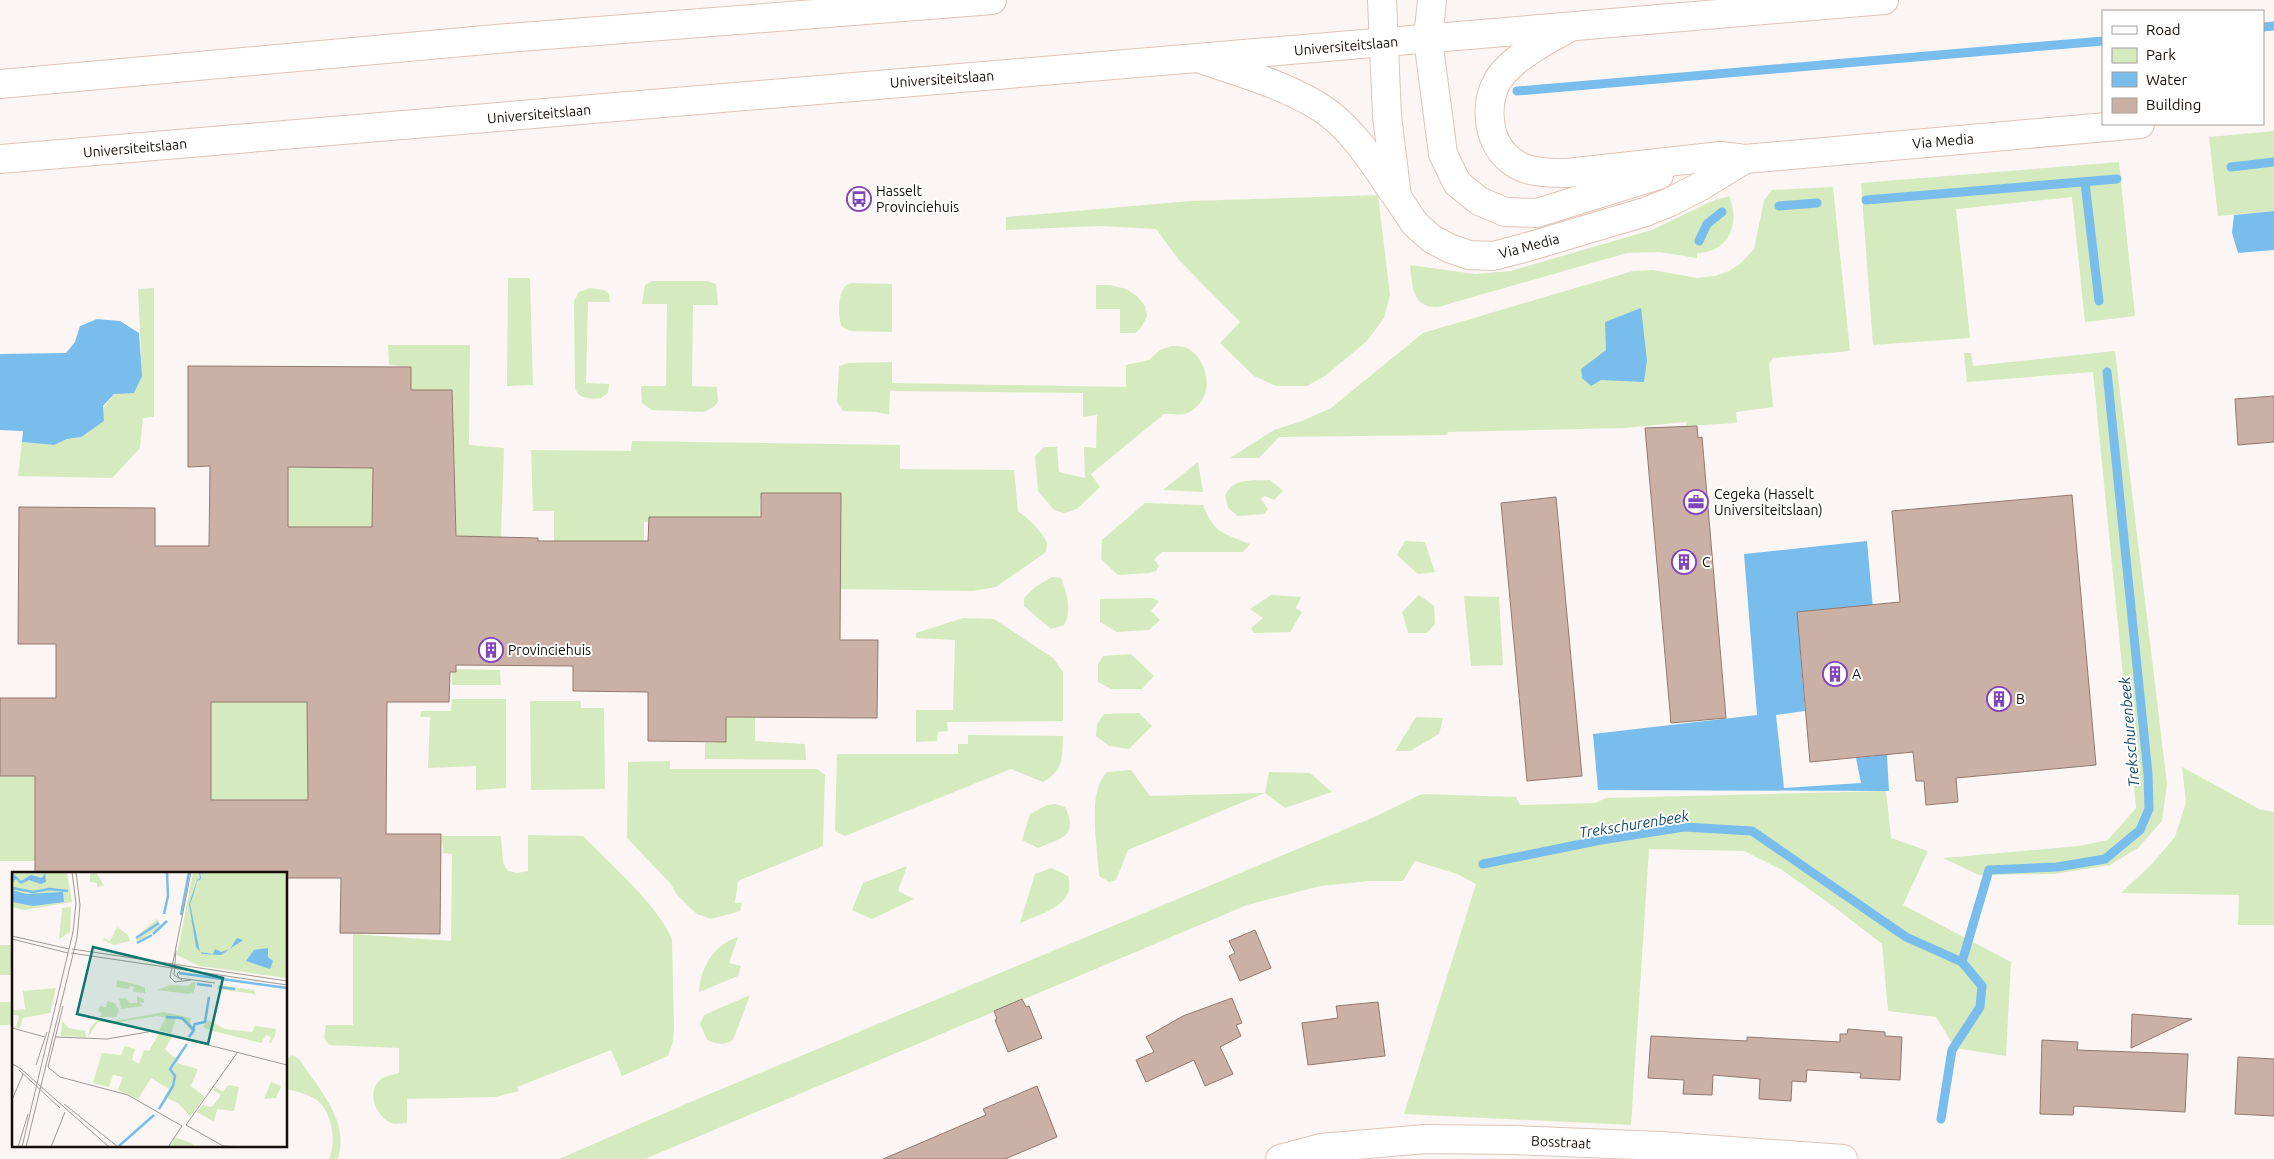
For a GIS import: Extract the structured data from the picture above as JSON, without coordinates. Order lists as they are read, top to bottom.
{
  "streets": {
    "main road": ["Universiteitslaan", "Via Media", "Bosstraat"]
  },
  "crossings": [
    ["Universiteitslaan", "Via Media"]
  ],
  "water": ["Trekschurenbeek"],
  "places": {
    "bus stop": ["Hasselt Provinciehuis"],
    "office": ["Cegeka (Hasselt Universiteitslaan)"],
    "building": [
      "C",
      "Provinciehuis",
      "A",
      "B"
    ]
  },
  "legend": [
    "Road",
    "Park",
    "Water",
    "Building"
  ]
}
